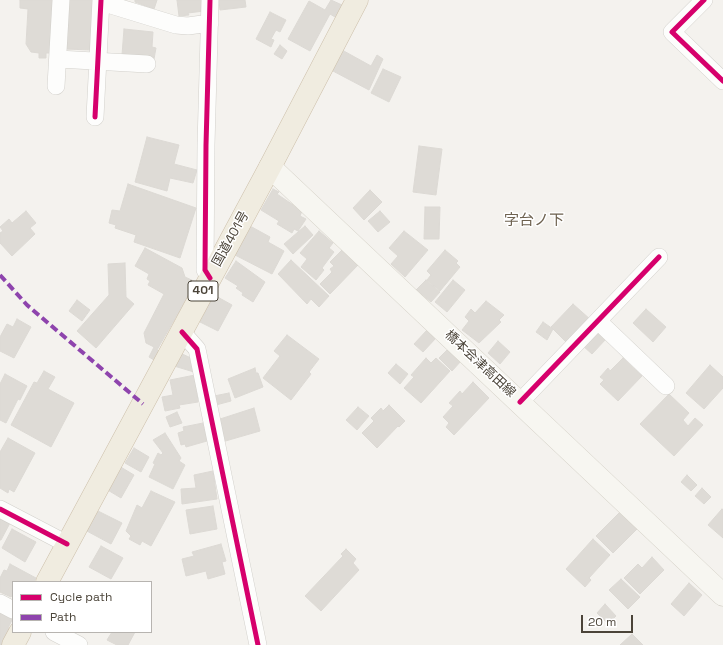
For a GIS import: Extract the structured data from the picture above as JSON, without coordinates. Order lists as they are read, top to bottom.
{
  "streets": {
    "highway": ["国道401号", "401"],
    "main road": ["橋本会津高田線"]
  },
  "crossings": [
    ["国道401号", "橋本会津高田線"]
  ],
  "districts": ["字台ノ下"],
  "legend": ["Cycle path", "Path"],
  "scale_bar": "20 m"
}
